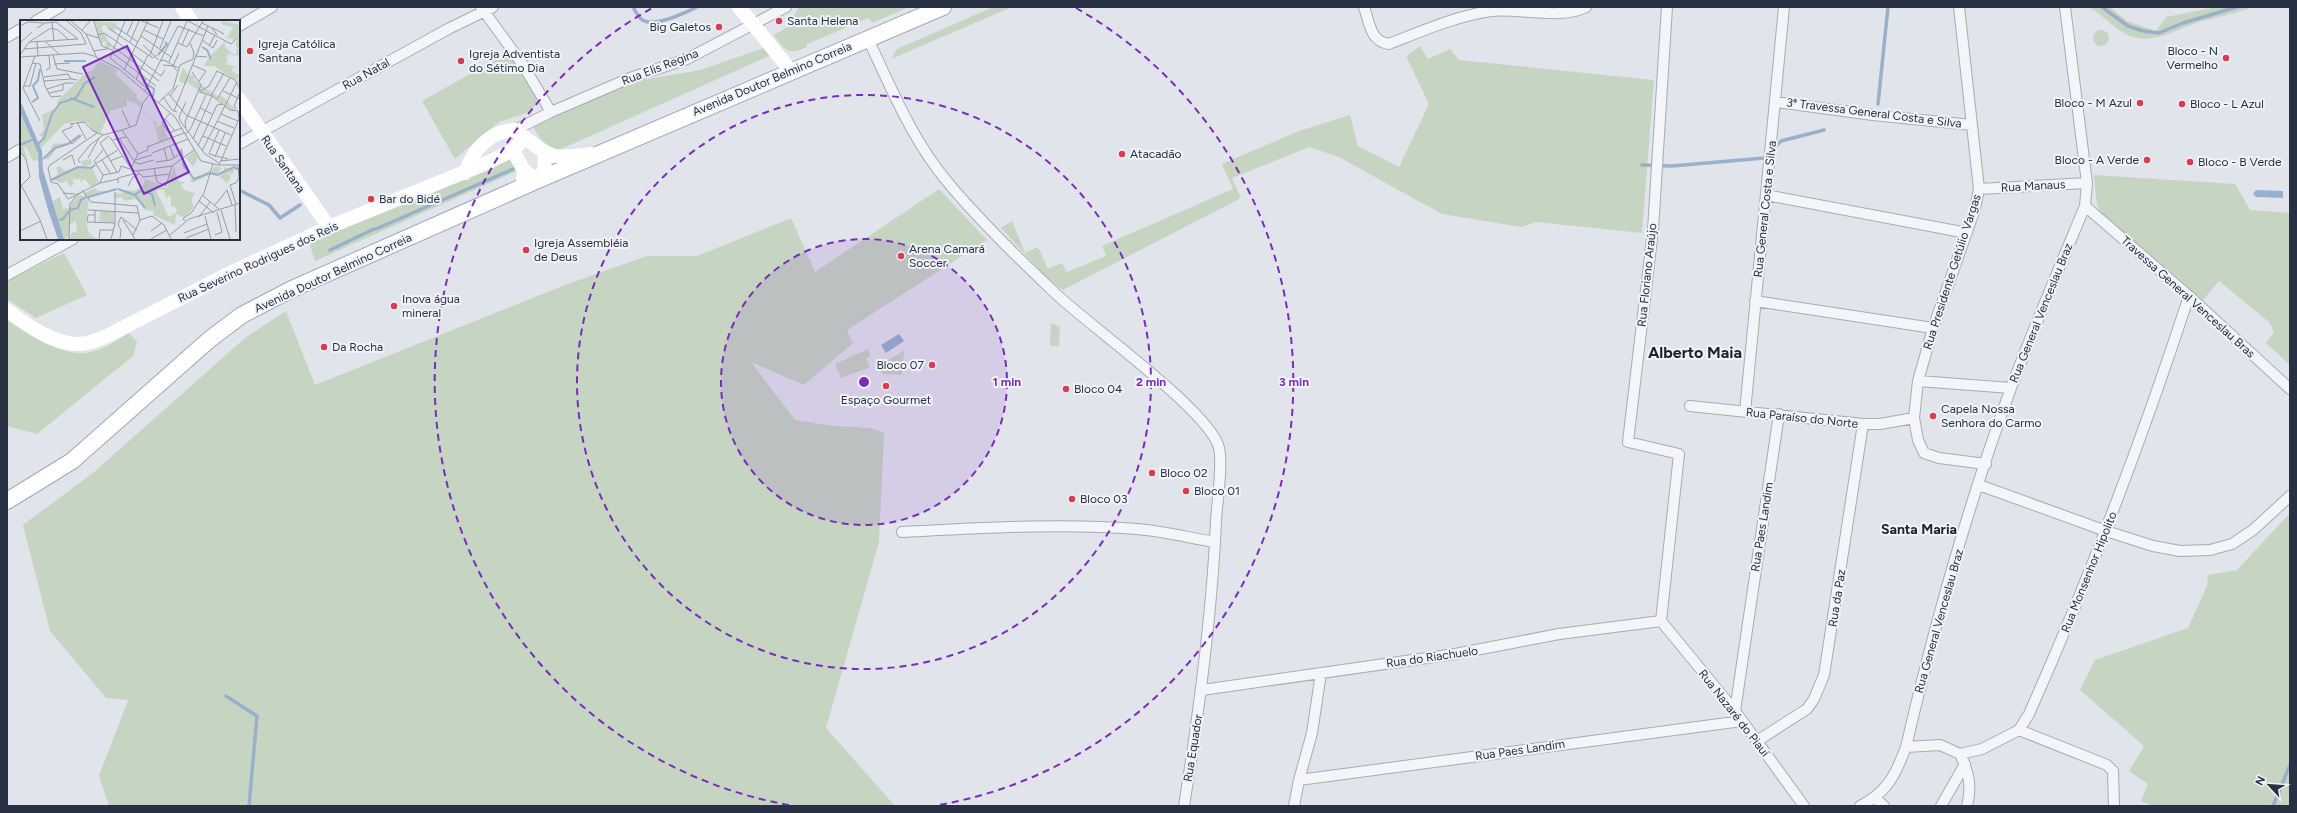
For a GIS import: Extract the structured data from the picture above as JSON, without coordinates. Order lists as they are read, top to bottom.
{
  "streets": {
    "main road": ["Avenida Doutor Belmino Correia"],
    "street": [
      "Rua Elis Regina",
      "Rua Natal",
      "3ª Travessa General Costa e Silva",
      "Rua Santana",
      "Rua Manaus",
      "Rua General Costa e Silva",
      "Rua Severino Rodrigues dos Reis",
      "Rua Presidente Getúlio Vargas",
      "Rua Floriano Araújo",
      "Travessa General Venceslau Bras",
      "Rua General Venceslau Braz",
      "Rua Paraíso do Norte",
      "Rua Paes Landim",
      "Rua Monsenhor Hipolito",
      "Rua da Paz",
      "Rua do Riachuelo",
      "Rua Nazaré do Piauí",
      "Rua Equador"
    ]
  },
  "crossings": [
    ["Rua Elis Regina", "Rua Severino Rodrigues dos Reis"],
    ["Rua Natal", "Rua Santana"],
    ["Avenida Doutor Belmino Correia", "Rua Equador"],
    ["3ª Travessa General Costa e Silva", "Rua General Costa e Silva"],
    ["3ª Travessa General Costa e Silva", "Rua Presidente Getúlio Vargas"],
    ["Rua Santana", "Rua Severino Rodrigues dos Reis"],
    ["Rua Manaus", "Rua Presidente Getúlio Vargas"],
    ["Rua Manaus", "Rua General Venceslau Braz"],
    ["Rua General Costa e Silva", "Rua Paraíso do Norte"],
    ["Rua Presidente Getúlio Vargas", "Rua General Venceslau Braz"],
    ["Rua Presidente Getúlio Vargas", "Rua Paraíso do Norte"],
    ["Rua Floriano Araújo", "Rua do Riachuelo"],
    ["Rua Floriano Araújo", "Rua Nazaré do Piauí"],
    ["Travessa General Venceslau Bras", "Rua General Venceslau Braz"],
    ["Travessa General Venceslau Bras", "Rua Monsenhor Hipolito"],
    ["Rua Paraíso do Norte", "Rua Paes Landim"],
    ["Rua Paraíso do Norte", "Rua da Paz"],
    ["Rua Paes Landim", "Rua Nazaré do Piauí"],
    ["Rua da Paz", "Rua Nazaré do Piauí"],
    ["Rua do Riachuelo", "Rua Nazaré do Piauí"],
    ["Rua do Riachuelo", "Rua Equador"]
  ],
  "districts": ["Alberto Maia", "Santa Maria"],
  "places": [
    "Santa Helena",
    "Big Galetos",
    "Igreja Católica Santana",
    "Bloco - N Vermelho",
    "Igreja Adventista do Sétimo Dia",
    "Bloco - M Azul",
    "Bloco - L Azul",
    "Atacadão",
    "Bloco - A Verde",
    "Bloco - B Verde",
    "Bar do Bidé",
    "Igreja Assembléia de Deus",
    "Arena Camará Soccer",
    "Inova água mineral",
    "Da Rocha",
    "Bloco 07",
    "Espaço Gourmet",
    "Bloco 04",
    "Capela Nossa Senhora do Carmo",
    "Bloco 02",
    "Bloco 01",
    "Bloco 03"
  ],
  "north": "top left",
  "rings": ["1 min", "2 min", "3 min"]
}
